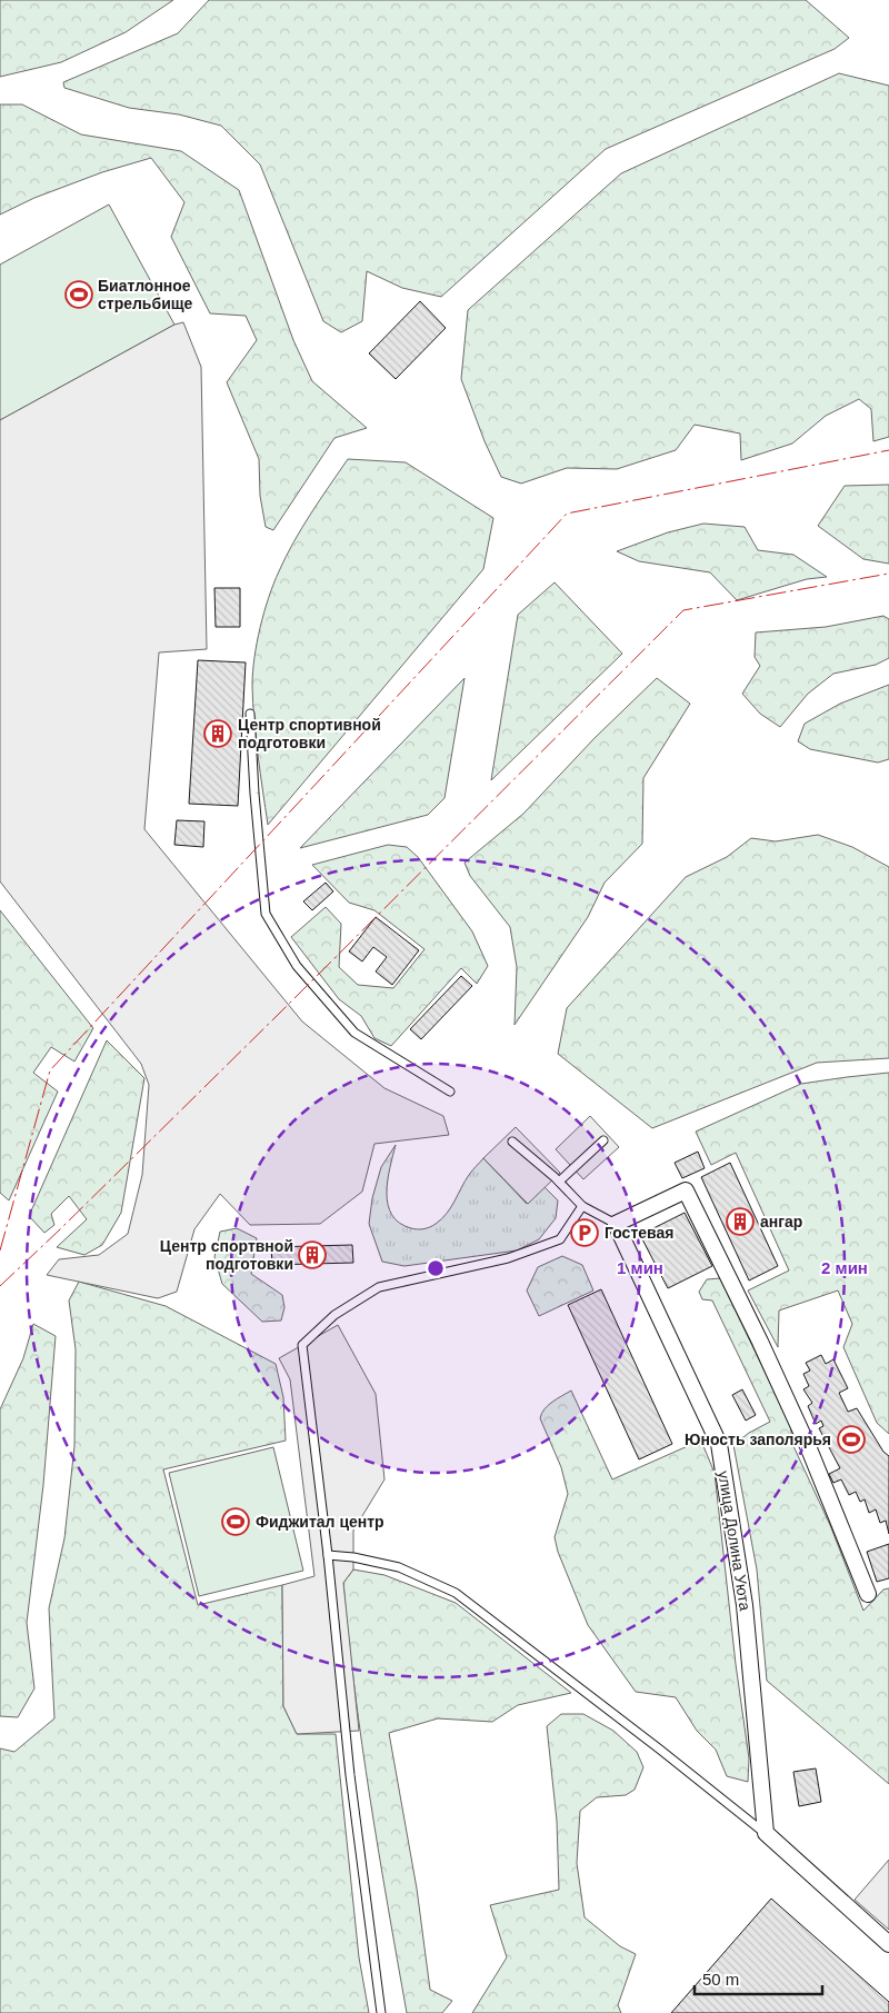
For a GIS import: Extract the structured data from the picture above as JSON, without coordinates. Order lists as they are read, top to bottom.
{
  "streets": {
    "street": ["улица Долина Уюта"]
  },
  "places": {
    "sports": ["Биатлонное стрельбище", "Юность заполярья", "Фиджитал центр"],
    "building": ["Центр спортивной подготовки", "ангар", "Центр спортвной подготовки"],
    "parking": ["Гостевая"]
  },
  "scale_bar": "50 m",
  "rings": ["1 мин", "2 мин"]
}
